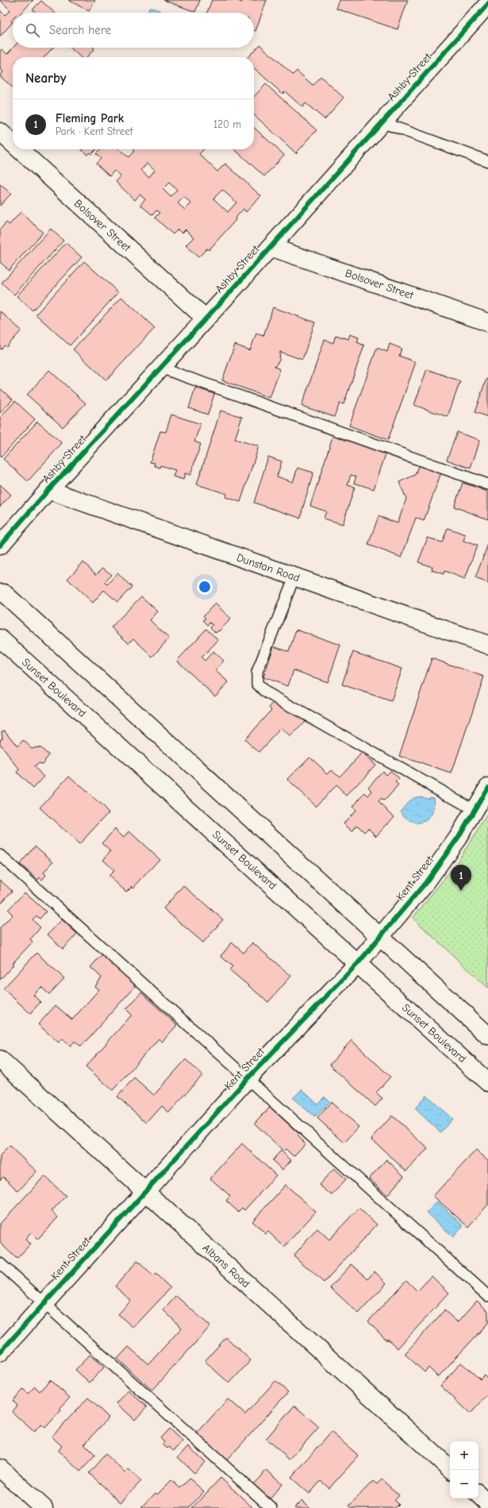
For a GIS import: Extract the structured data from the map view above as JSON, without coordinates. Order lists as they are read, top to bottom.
{
  "streets": {
    "street": [
      "Ashby Street",
      "Bolsover Street",
      "Dunstan Road",
      "Sunset Boulevard",
      "Kent Street",
      "Albans Road"
    ]
  },
  "crossings": [
    ["Ashby Street", "Bolsover Street"],
    ["Ashby Street", "Dunstan Road"],
    ["Sunset Boulevard", "Kent Street"],
    ["Kent Street", "Albans Road"]
  ],
  "page": {
    "search": "Search here",
    "heading": "Nearby",
    "list": [
      {
        "mark": "1",
        "name": "Fleming Park",
        "note": "Park · Kent Street",
        "value": "120 m"
      }
    ],
    "pins": "1",
    "map_buttons": ["+", "−"]
  }
}
